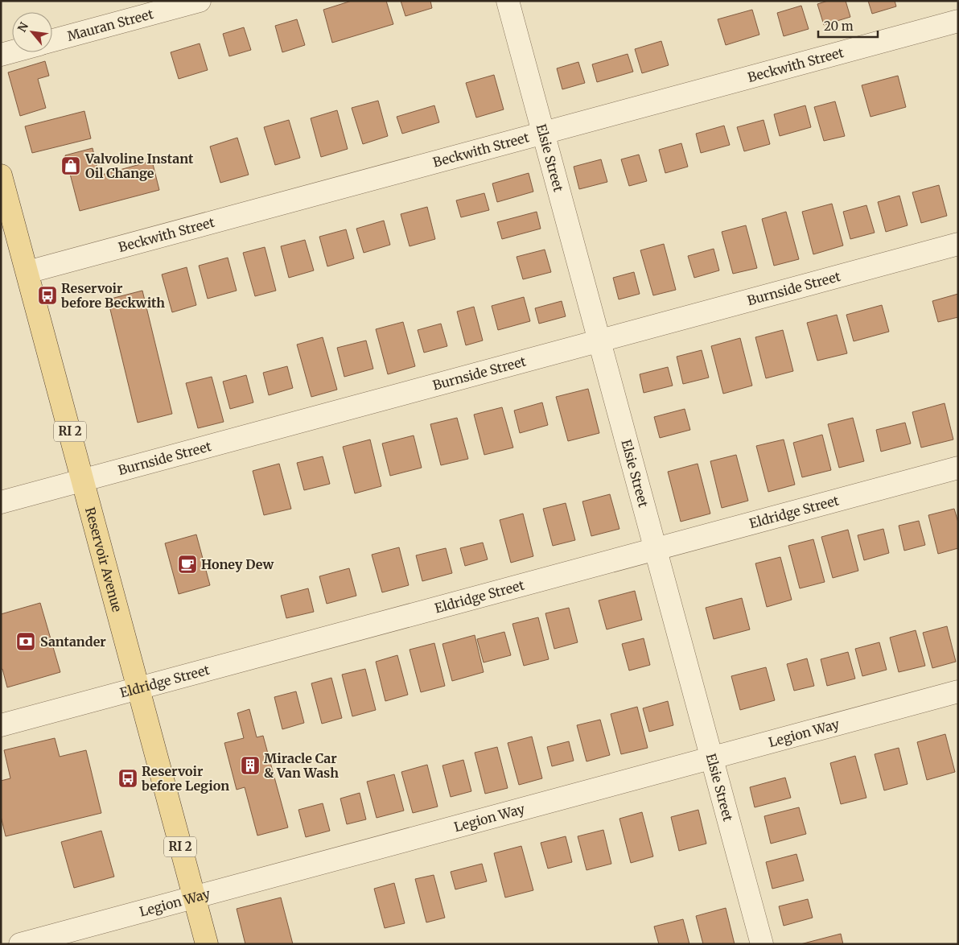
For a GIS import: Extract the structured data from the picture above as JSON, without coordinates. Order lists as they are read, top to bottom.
{
  "streets": {
    "main road": ["RI 2", "Reservoir Avenue"],
    "street": [
      "Mauran Street",
      "Beckwith Street",
      "Elsie Street",
      "Burnside Street",
      "Eldridge Street",
      "Legion Way"
    ]
  },
  "crossings": [
    ["Beckwith Street", "Elsie Street"],
    ["Beckwith Street", "Reservoir Avenue"],
    ["Elsie Street", "Burnside Street"],
    ["Elsie Street", "Eldridge Street"],
    ["Elsie Street", "Legion Way"],
    ["Burnside Street", "Reservoir Avenue"],
    ["Eldridge Street", "Reservoir Avenue"],
    ["Reservoir Avenue", "Legion Way"]
  ],
  "places": {
    "shop": ["Valvoline Instant Oil Change"],
    "bus stop": ["Reservoir before Beckwith", "Reservoir before Legion"],
    "cafe": ["Honey Dew"],
    "bank": ["Santander"],
    "building": ["Miracle Car & Van Wash"]
  },
  "scale_bar": "20 m",
  "north": "top left"
}
